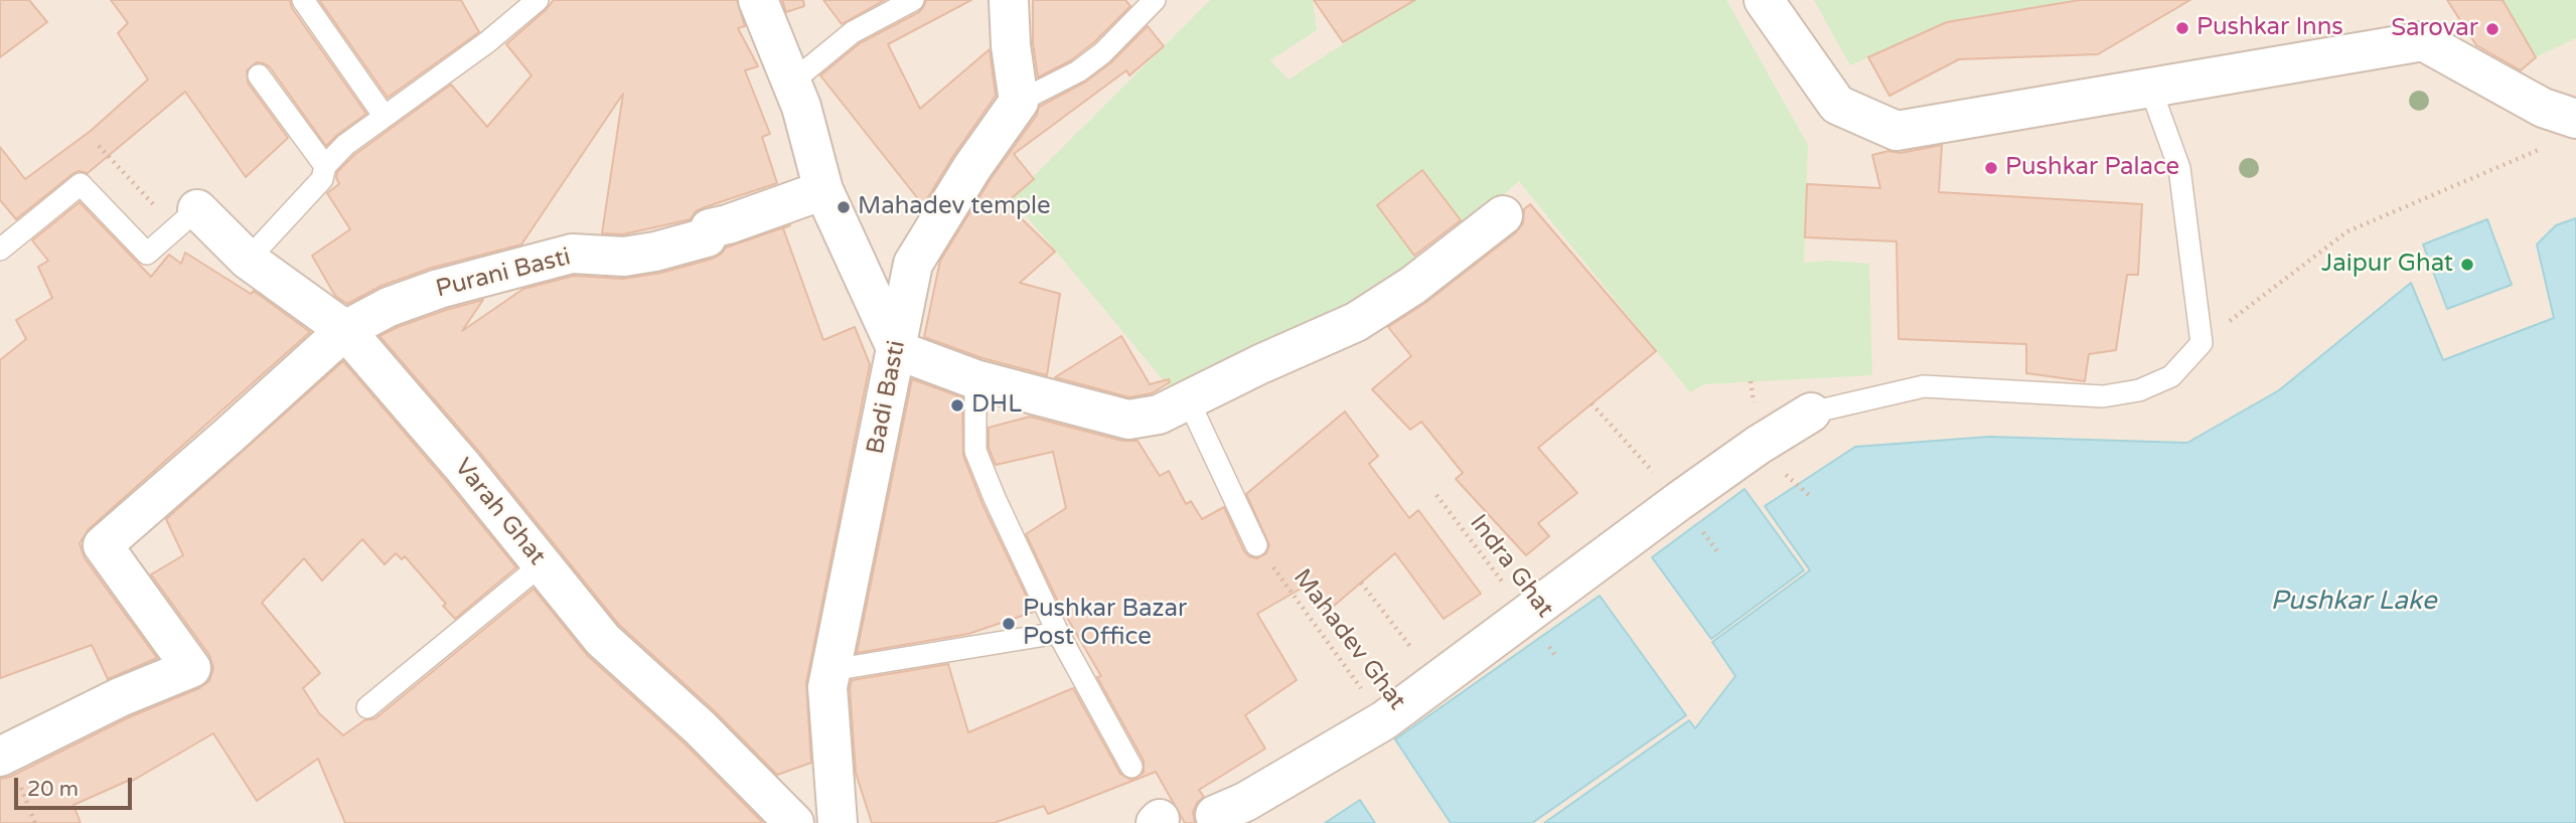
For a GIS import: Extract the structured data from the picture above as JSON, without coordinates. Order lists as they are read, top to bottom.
{
  "streets": {
    "street": ["Purani Basti", "Badi Basti", "Varah Ghat"],
    "path": ["Indra Ghat", "Mahadev Ghat"]
  },
  "crossings": [
    ["Purani Basti", "Varah Ghat"]
  ],
  "water": ["Pushkar Lake"],
  "places": [
    "Pushkar Inns",
    "Sarovar",
    "Pushkar Palace",
    "Mahadev temple",
    "Jaipur Ghat",
    "DHL",
    "Pushkar Bazar Post Office"
  ],
  "scale_bar": "20 m"
}
